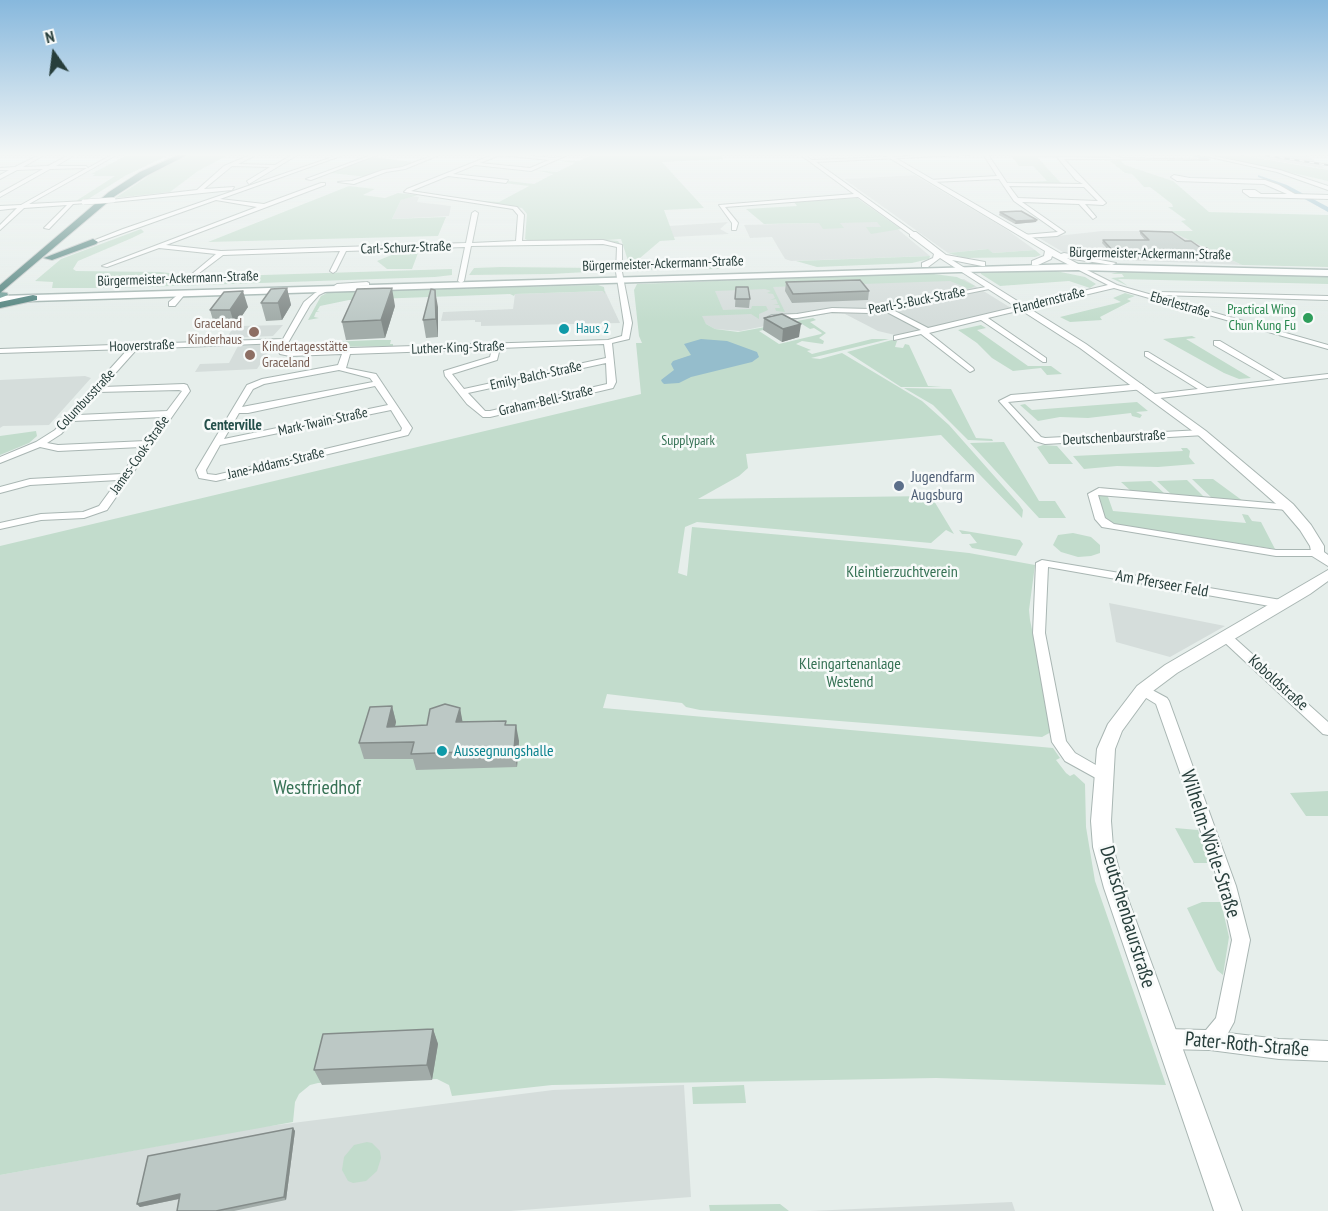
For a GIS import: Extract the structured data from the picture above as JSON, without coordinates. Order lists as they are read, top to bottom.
{
  "streets": {
    "main road": ["Bürgermeister-Ackermann-Straße"],
    "street": [
      "Carl-Schurz-Straße",
      "Pearl-S.-Buck-Straße",
      "Flandernstraße",
      "Eberlestraße",
      "Hooverstraße",
      "Luther-King-Straße",
      "Emily-Balch-Straße",
      "Columbusstraße",
      "Graham-Bell-Straße",
      "Mark-Twain-Straße",
      "Deutschenbaurstraße",
      "James-Cook-Straße",
      "Jane-Addams-Straße",
      "Am Pferseer Feld",
      "Koboldstraße",
      "Wilhelm-Wörle-Straße",
      "Pater-Roth-Straße"
    ]
  },
  "crossings": [
    ["Carl-Schurz-Straße", "Bürgermeister-Ackermann-Straße"],
    ["Bürgermeister-Ackermann-Straße", "Eberlestraße"],
    ["Bürgermeister-Ackermann-Straße", "Deutschenbaurstraße"],
    ["Pearl-S.-Buck-Straße", "Deutschenbaurstraße"],
    ["Flandernstraße", "Eberlestraße"],
    ["Flandernstraße", "Deutschenbaurstraße"],
    ["Hooverstraße", "Luther-King-Straße"],
    ["Hooverstraße", "Columbusstraße"],
    ["Luther-King-Straße", "Graham-Bell-Straße"],
    ["Emily-Balch-Straße", "Graham-Bell-Straße"],
    ["Columbusstraße", "James-Cook-Straße"],
    ["Mark-Twain-Straße", "Jane-Addams-Straße"],
    ["Deutschenbaurstraße", "Am Pferseer Feld"],
    ["Deutschenbaurstraße", "Koboldstraße"],
    ["Deutschenbaurstraße", "Wilhelm-Wörle-Straße"],
    ["Deutschenbaurstraße", "Pater-Roth-Straße"],
    ["Wilhelm-Wörle-Straße", "Pater-Roth-Straße"]
  ],
  "districts": ["Centerville"],
  "parks": [
    "Supplypark",
    "Kleintierzuchtverein",
    "Kleingartenanlage Westend",
    "Westfriedhof"
  ],
  "places": [
    "Practical Wing Chun Kung Fu",
    "Haus 2",
    "Graceland Kinderhaus",
    "Kindertagesstätte Graceland",
    "Jugendfarm Augsburg",
    "Aussegnungshalle"
  ],
  "north": "top"
}
